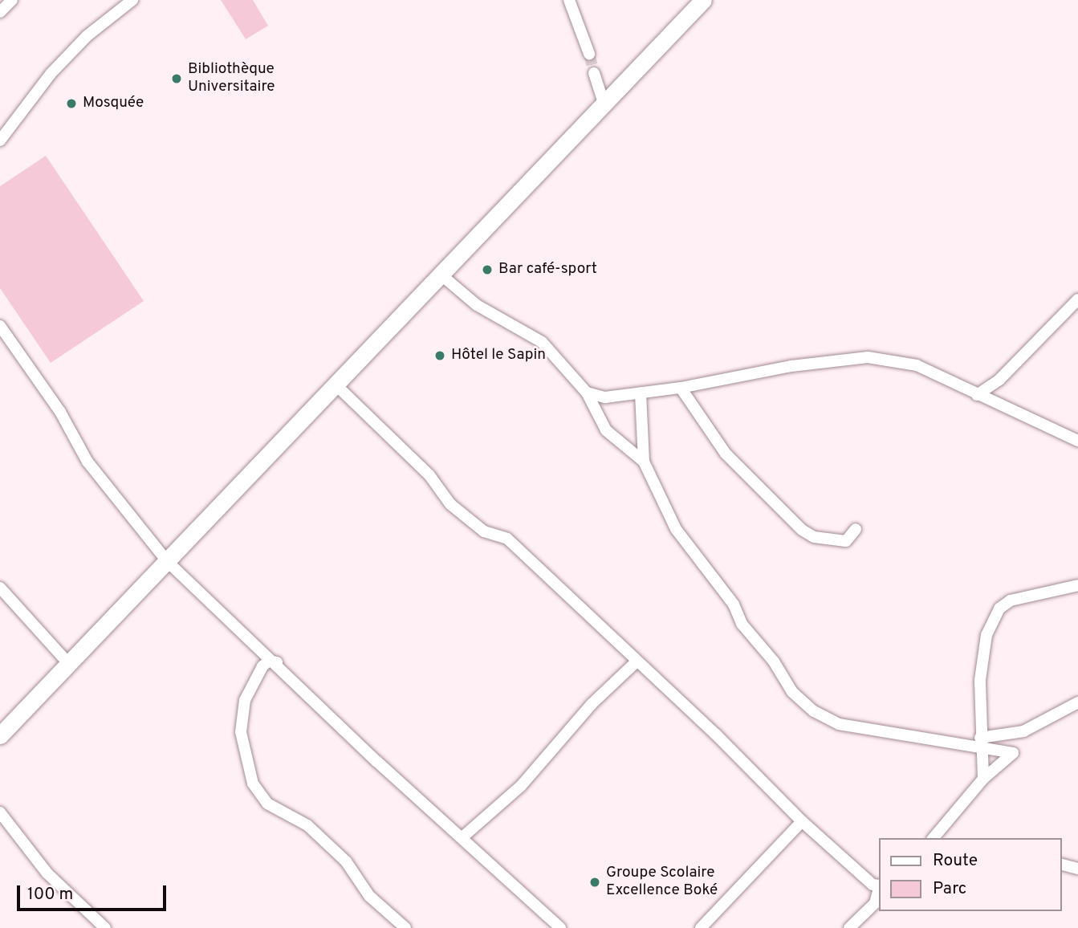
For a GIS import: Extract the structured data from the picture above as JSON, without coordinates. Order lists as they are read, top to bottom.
{
  "places": [
    "Bibliothèque Universitaire",
    "Mosquée",
    "Bar café-sport",
    "Hôtel le Sapin",
    "Groupe Scolaire Excellence Boké"
  ],
  "legend": ["Route", "Parc"],
  "scale_bar": "100 m"
}
